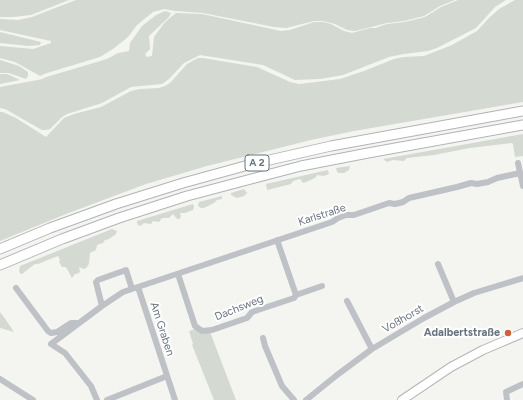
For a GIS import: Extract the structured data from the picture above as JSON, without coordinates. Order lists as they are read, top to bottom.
{
  "streets": {
    "highway": ["A 2"],
    "street": [
      "Karlstraße",
      "Dachsweg",
      "Voßhorst",
      "Am Graben"
    ]
  },
  "crossings": [
    ["Karlstraße", "Dachsweg"],
    ["Karlstraße", "Am Graben"]
  ],
  "places": ["Adalbertstraße"]
}
